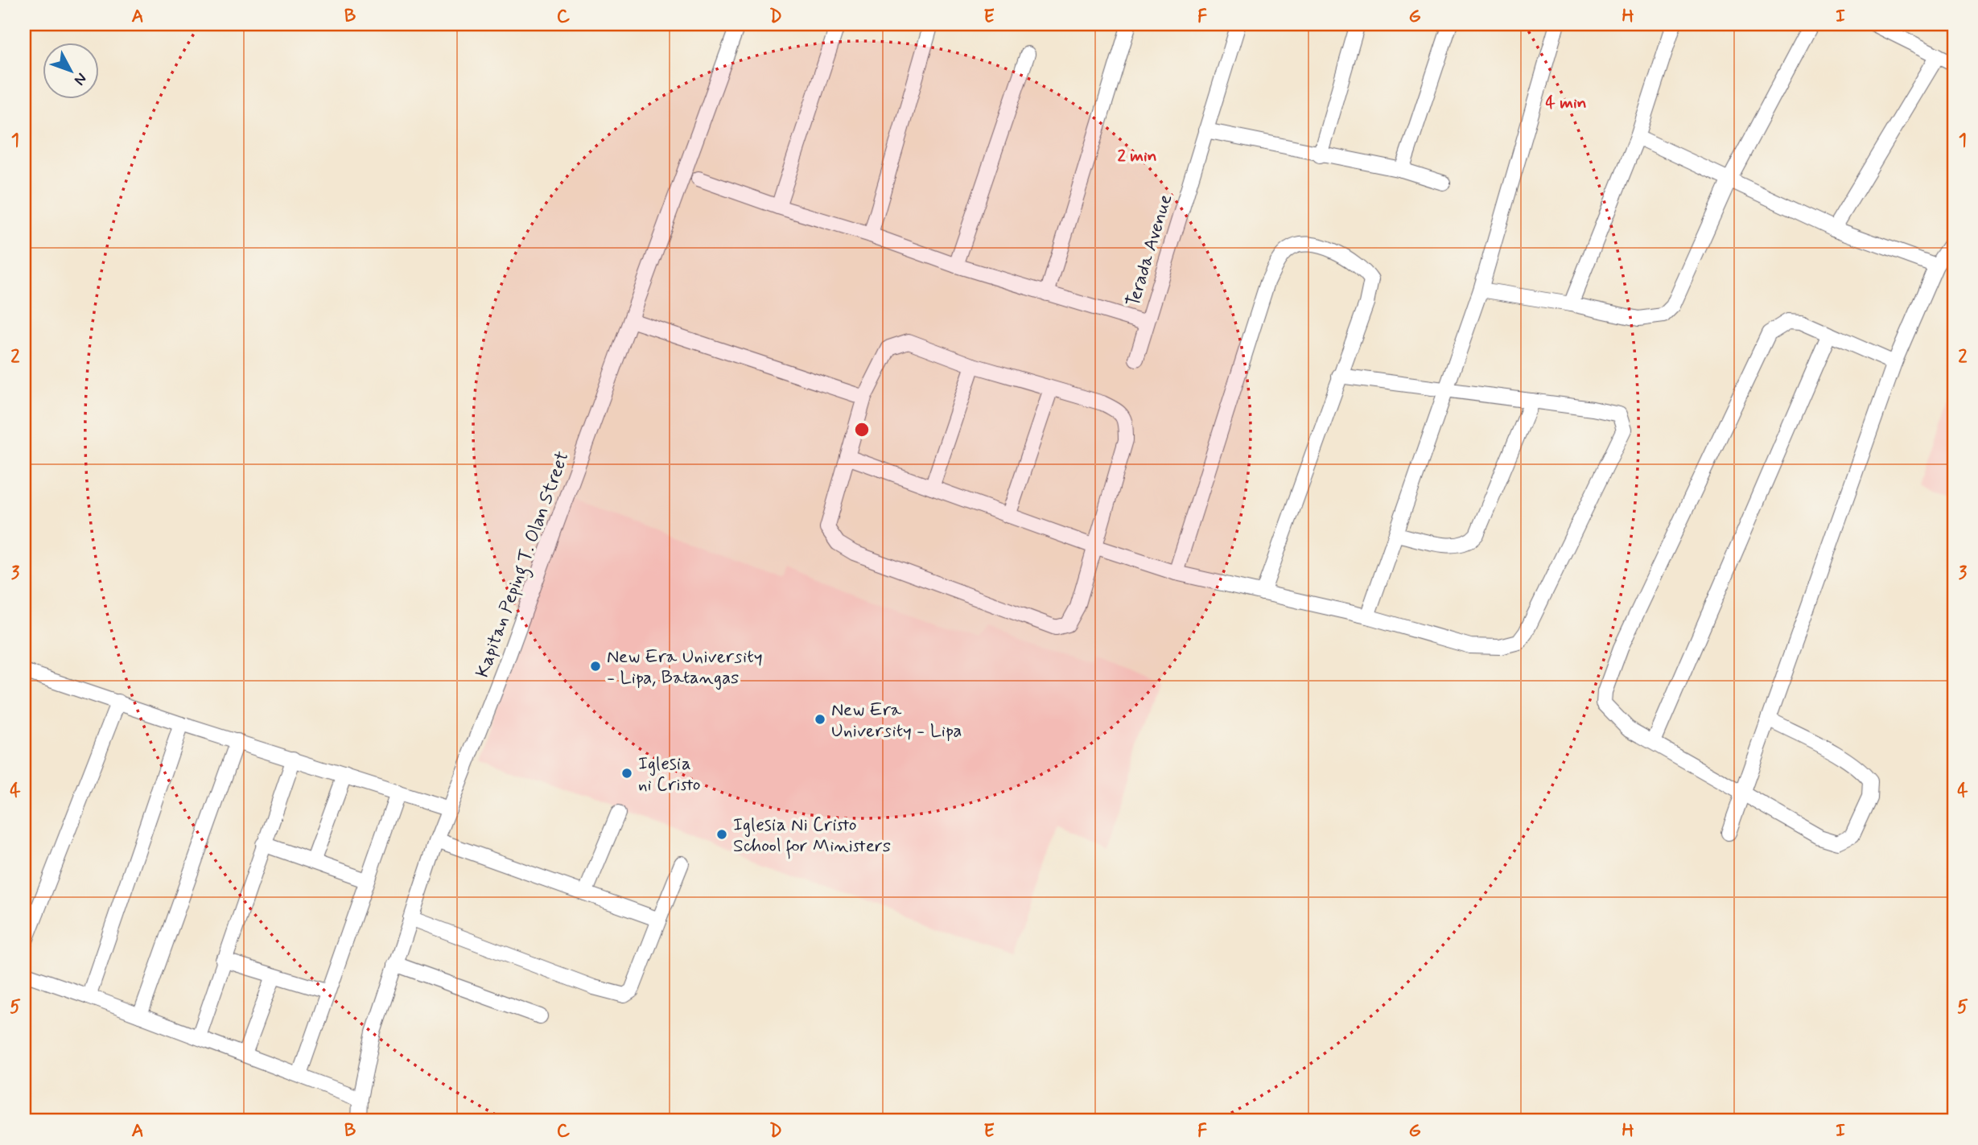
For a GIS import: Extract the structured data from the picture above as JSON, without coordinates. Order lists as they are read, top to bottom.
{
  "streets": {
    "street": ["Terada Avenue", "Kapitan Peping T. Olan Street"]
  },
  "places": [
    "New Era University - Lipa, Batangas",
    "New Era University - Lipa",
    "Iglesia ni Cristo",
    "Iglesia Ni Cristo School for Ministers"
  ],
  "north": "bottom right",
  "grid": {
    "columns": [
      "A",
      "B",
      "C",
      "D",
      "E",
      "F",
      "G",
      "H",
      "I"
    ],
    "rows": [
      "1",
      "2",
      "3",
      "4",
      "5"
    ]
  },
  "rings": ["4 min", "2 min"]
}
